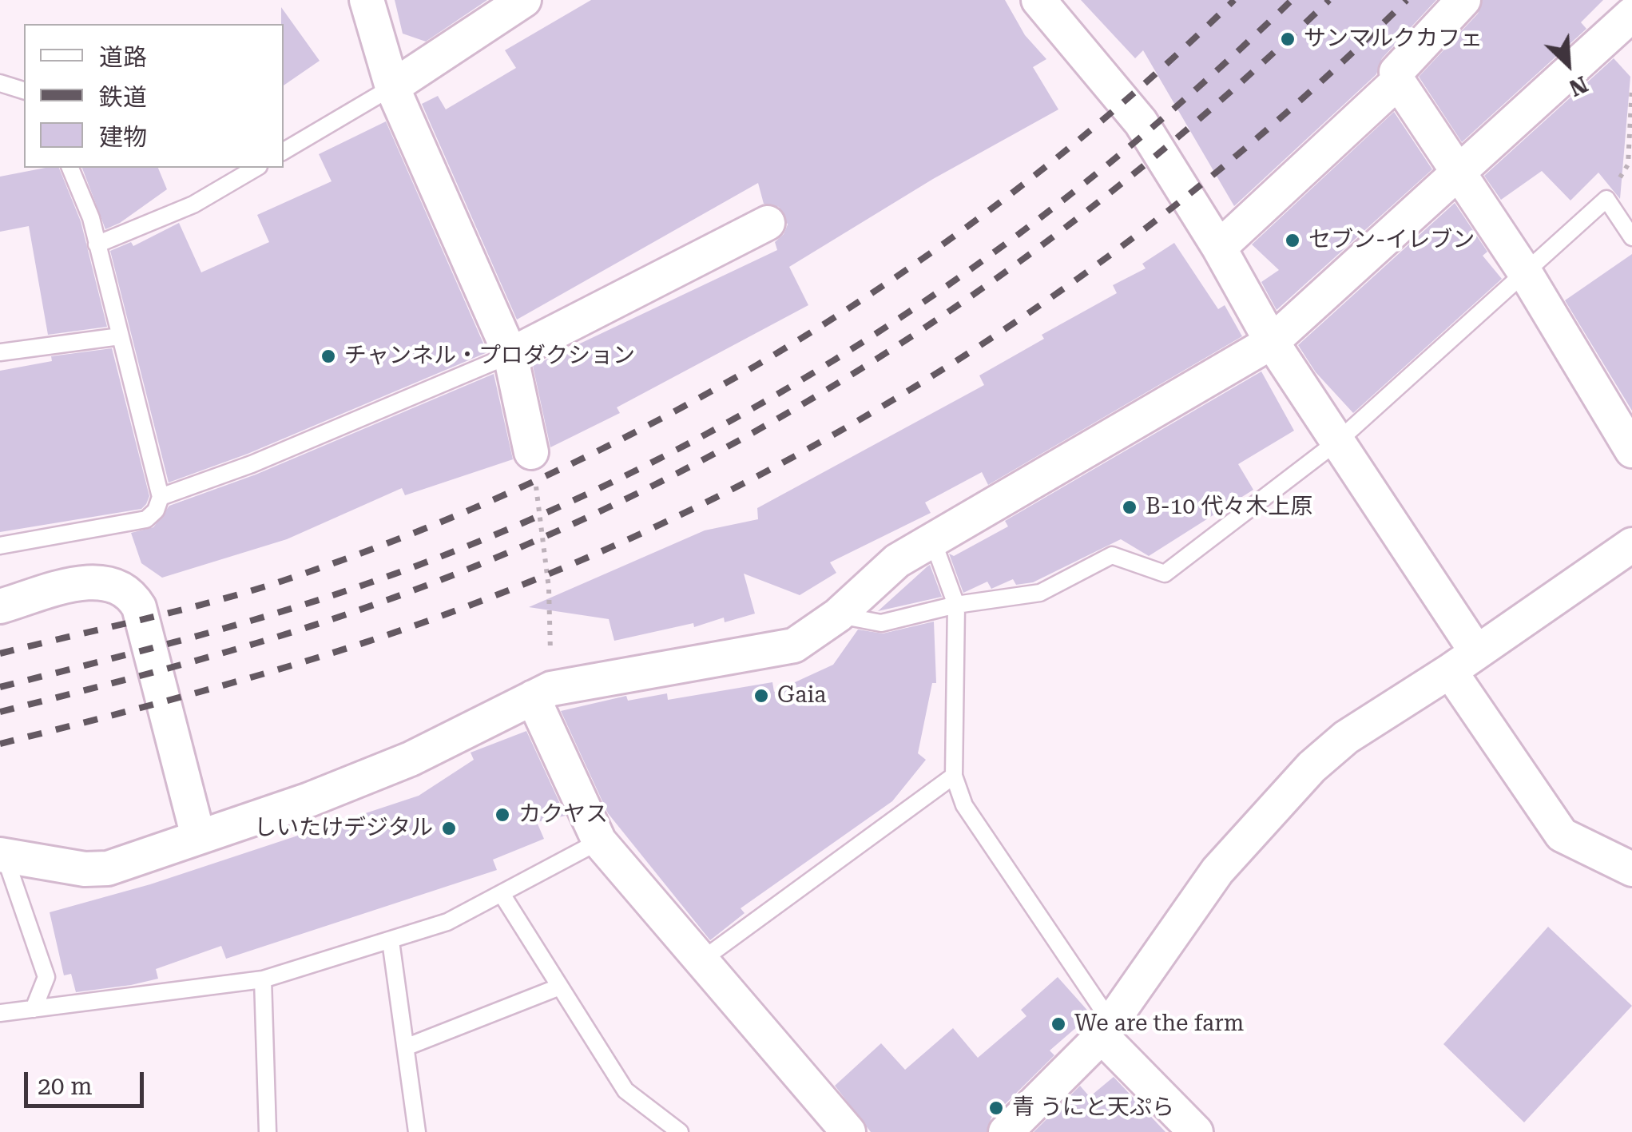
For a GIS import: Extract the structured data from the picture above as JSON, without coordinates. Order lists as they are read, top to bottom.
{
  "places": [
    "サンマルクカフェ",
    "セブン-イレブン",
    "チャンネル・プロダクション",
    "B-10 代々木上原",
    "Gaia",
    "カクヤス",
    "しいたけデジタル",
    "We are the farm",
    "青 うにと天ぷら"
  ],
  "legend": ["道路", "鉄道", "建物"],
  "scale_bar": "20 m",
  "north": "bottom right"
}
